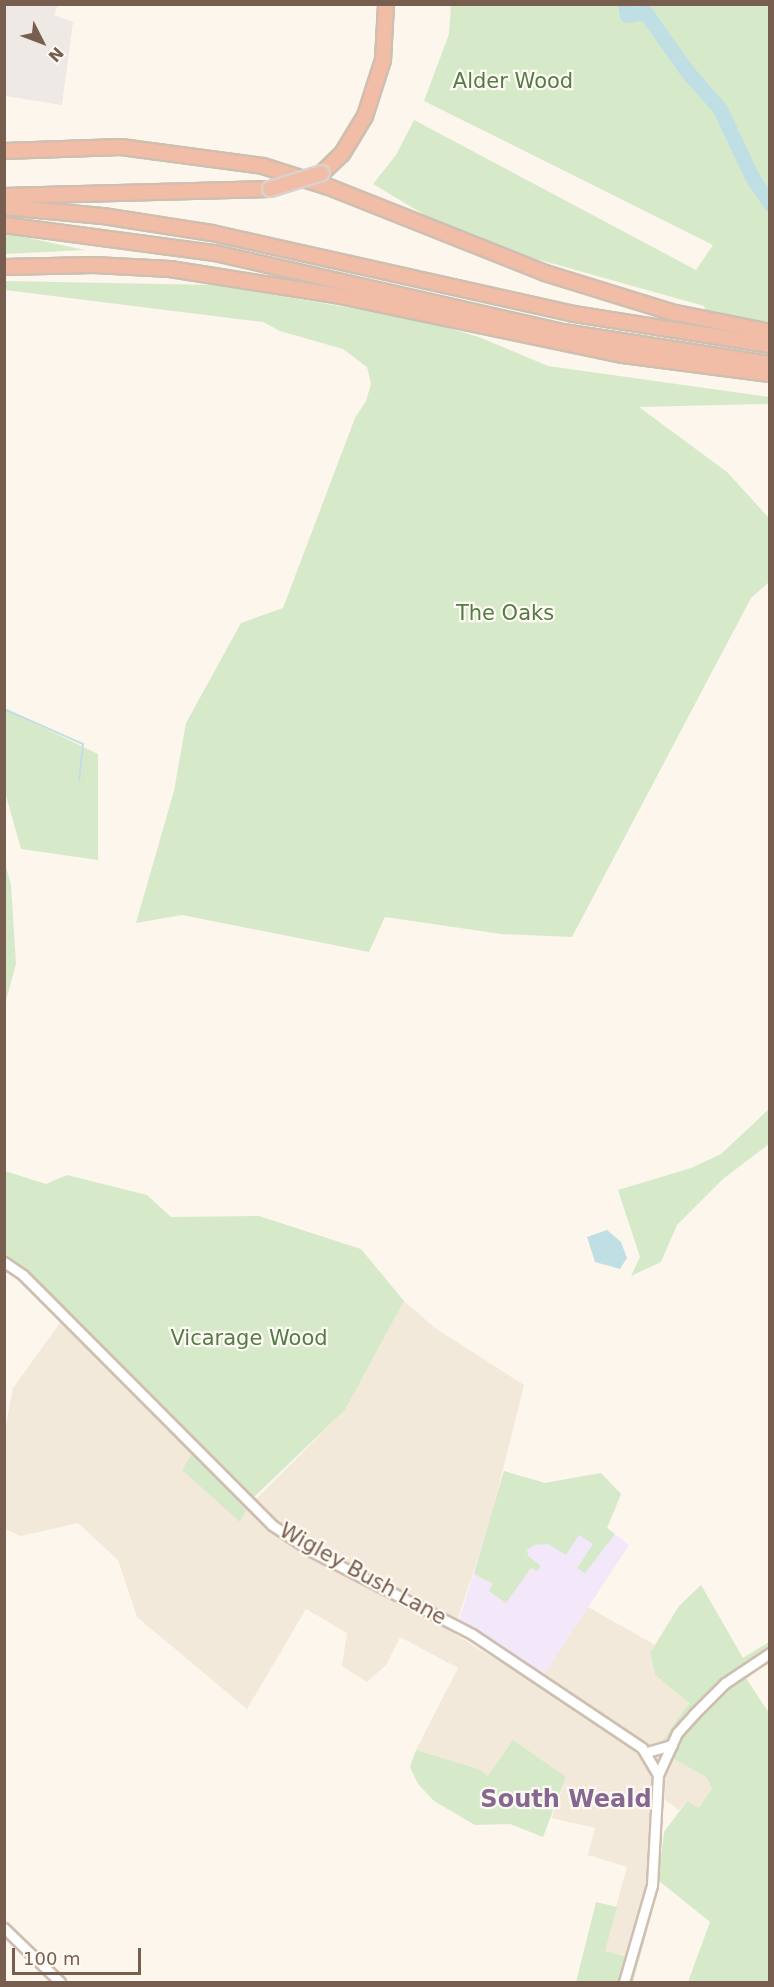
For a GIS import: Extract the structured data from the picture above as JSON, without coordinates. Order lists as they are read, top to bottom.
{
  "streets": {
    "street": ["Wigley Bush Lane"]
  },
  "districts": ["South Weald"],
  "parks": ["Alder Wood", "The Oaks", "Vicarage Wood"],
  "scale_bar": "100 m",
  "north": "bottom right"
}
